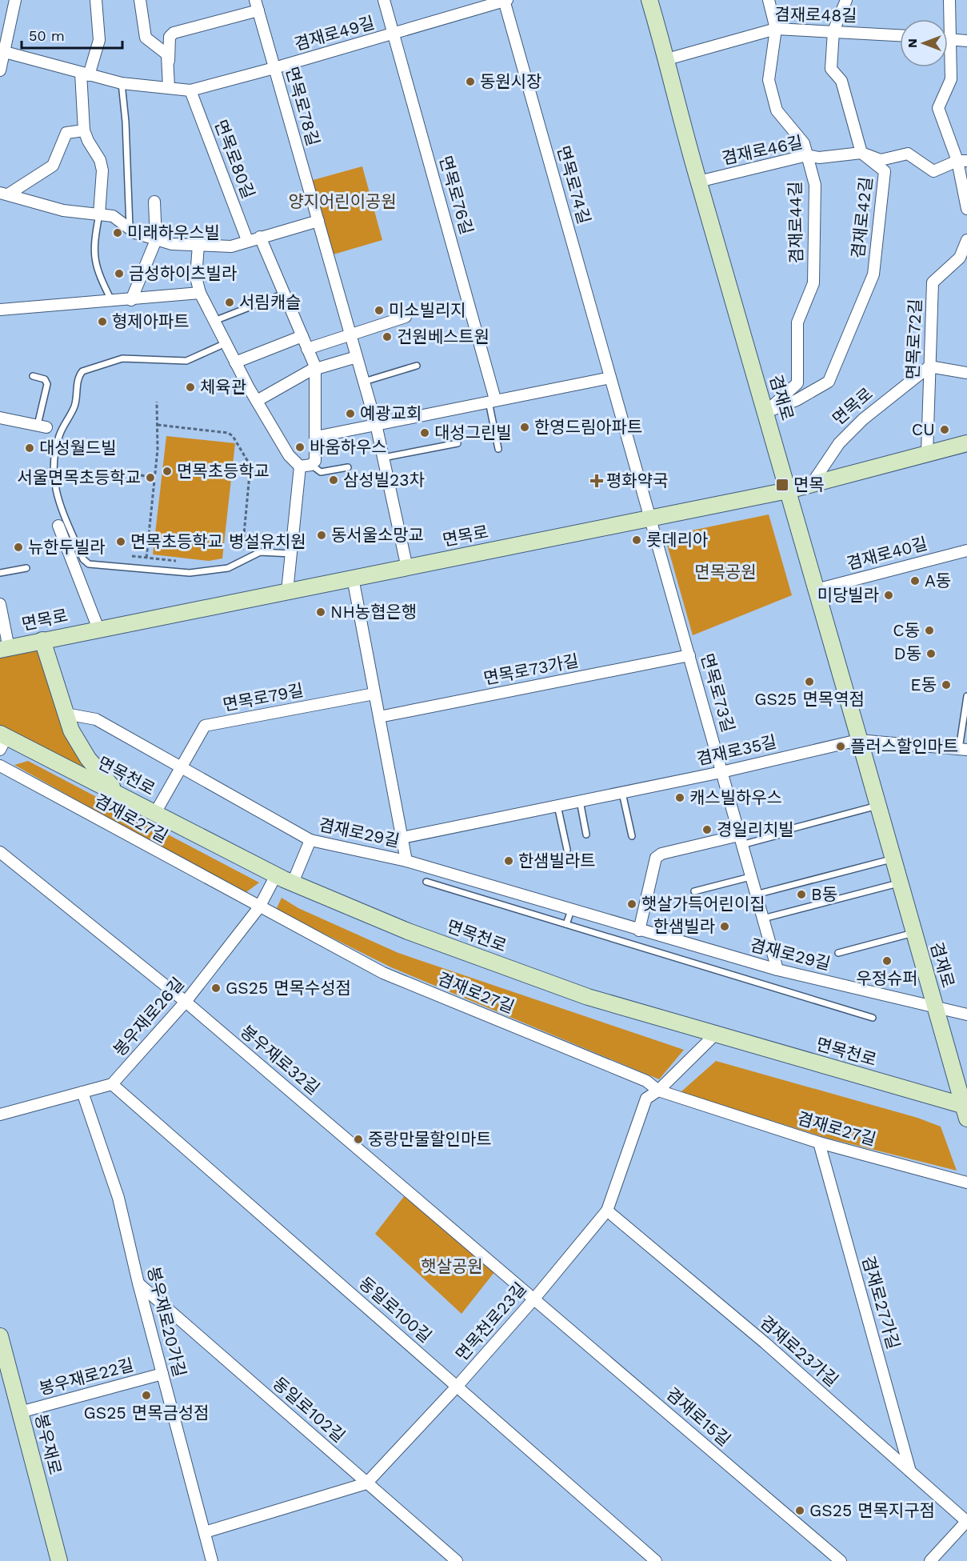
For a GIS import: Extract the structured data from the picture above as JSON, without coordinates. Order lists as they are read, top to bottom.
{
  "streets": {
    "main road": [
      "겸재로",
      "면목로",
      "면목천로",
      "봉우재로"
    ],
    "street": [
      "겸재로48길",
      "겸재로49길",
      "면목로78길",
      "겸재로46길",
      "면목로80길",
      "면목로74길",
      "면목로76길",
      "겸재로42길",
      "겸재로44길",
      "면목로72길",
      "겸재로40길",
      "면목로73가길",
      "면목로73길",
      "면목로79길",
      "겸재로35길",
      "겸재로27길",
      "겸재로29길",
      "봉우재로26길",
      "봉우재로32길",
      "겸재로27가길",
      "동일로100길",
      "봉우재로20가길",
      "면목천로23길",
      "겸재로23가길",
      "봉우재로22길",
      "동일로102길",
      "겸재로15길"
    ]
  },
  "crossings": [
    ["겸재로48길", "겸재로42길"],
    ["겸재로48길", "겸재로44길"],
    ["겸재로48길", "겸재로"],
    ["겸재로49길", "면목로78길"],
    ["겸재로49길", "면목로80길"],
    ["겸재로49길", "면목로74길"],
    ["겸재로49길", "면목로76길"],
    ["면목로78길", "면목로"],
    ["겸재로46길", "겸재로42길"],
    ["겸재로46길", "겸재로44길"],
    ["겸재로46길", "겸재로"],
    ["면목로74길", "면목로"],
    ["면목로74길", "면목로73길"],
    ["겸재로42길", "겸재로44길"],
    ["겸재로42길", "겸재로"],
    ["겸재로44길", "겸재로"],
    ["면목로72길", "면목로"],
    ["겸재로", "면목로"],
    ["겸재로", "겸재로40길"],
    ["겸재로", "겸재로35길"],
    ["겸재로", "면목천로"],
    ["겸재로", "겸재로29길"],
    ["면목로", "면목로73길"],
    ["면목로73가길", "면목로73길"],
    ["면목로73길", "겸재로35길"],
    ["면목로73길", "겸재로29길"],
    ["면목로79길", "겸재로29길"],
    ["면목천로", "봉우재로26길"],
    ["면목천로", "면목천로23길"],
    ["겸재로27길", "봉우재로26길"],
    ["겸재로27길", "겸재로27가길"],
    ["겸재로27길", "면목천로23길"],
    ["봉우재로26길", "봉우재로32길"],
    ["봉우재로26길", "동일로100길"],
    ["봉우재로32길", "면목천로23길"],
    ["봉우재로32길", "겸재로15길"],
    ["겸재로27가길", "겸재로23가길"],
    ["동일로100길", "면목천로23길"],
    ["봉우재로20가길", "면목천로23길"],
    ["봉우재로20가길", "봉우재로22길"],
    ["봉우재로20가길", "동일로102길"],
    ["면목천로23길", "겸재로23가길"],
    ["면목천로23길", "동일로102길"],
    ["면목천로23길", "겸재로15길"],
    ["봉우재로22길", "봉우재로"]
  ],
  "parks": ["양지어린이공원", "면목공원", "햇살공원"],
  "places": {
    "other": [
      "동원시장",
      "미래하우스빌",
      "금성하이츠빌라",
      "서림캐슬",
      "미소빌리지",
      "형제아파트",
      "건원베스트원",
      "체육관",
      "예광교회",
      "한영드림아파트",
      "CU",
      "대성그린빌",
      "바움하우스",
      "대성월드빌",
      "면목초등학교",
      "서울면목초등학교",
      "삼성빌23차",
      "동서울소망교",
      "롯데리아",
      "면목초등학교 병설유치원",
      "뉴한두빌라",
      "A동",
      "미당빌라",
      "NH농협은행",
      "C동",
      "D동",
      "GS25 면목역점",
      "E동",
      "플러스할인마트",
      "캐스빌하우스",
      "경일리치빌",
      "한샘빌라트",
      "B동",
      "햇살가득어린이집",
      "한샘빌라",
      "우정슈퍼",
      "GS25 면목수성점",
      "중랑만물할인마트",
      "GS25 면목금성점",
      "GS25 면목지구점"
    ],
    "health": ["평화약국"],
    "transit": ["면목"]
  },
  "scale_bar": "50 m",
  "north": "left"
}
